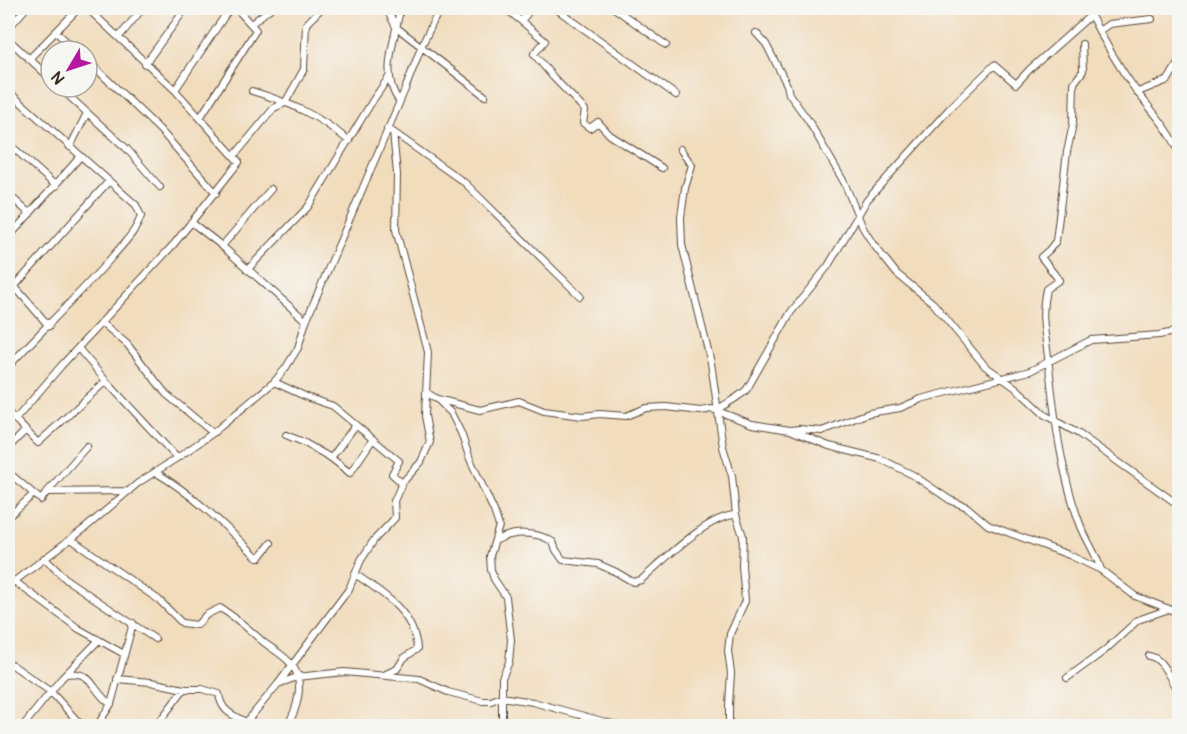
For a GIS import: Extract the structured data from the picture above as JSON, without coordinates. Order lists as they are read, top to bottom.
{
  "north": "bottom left"
}
